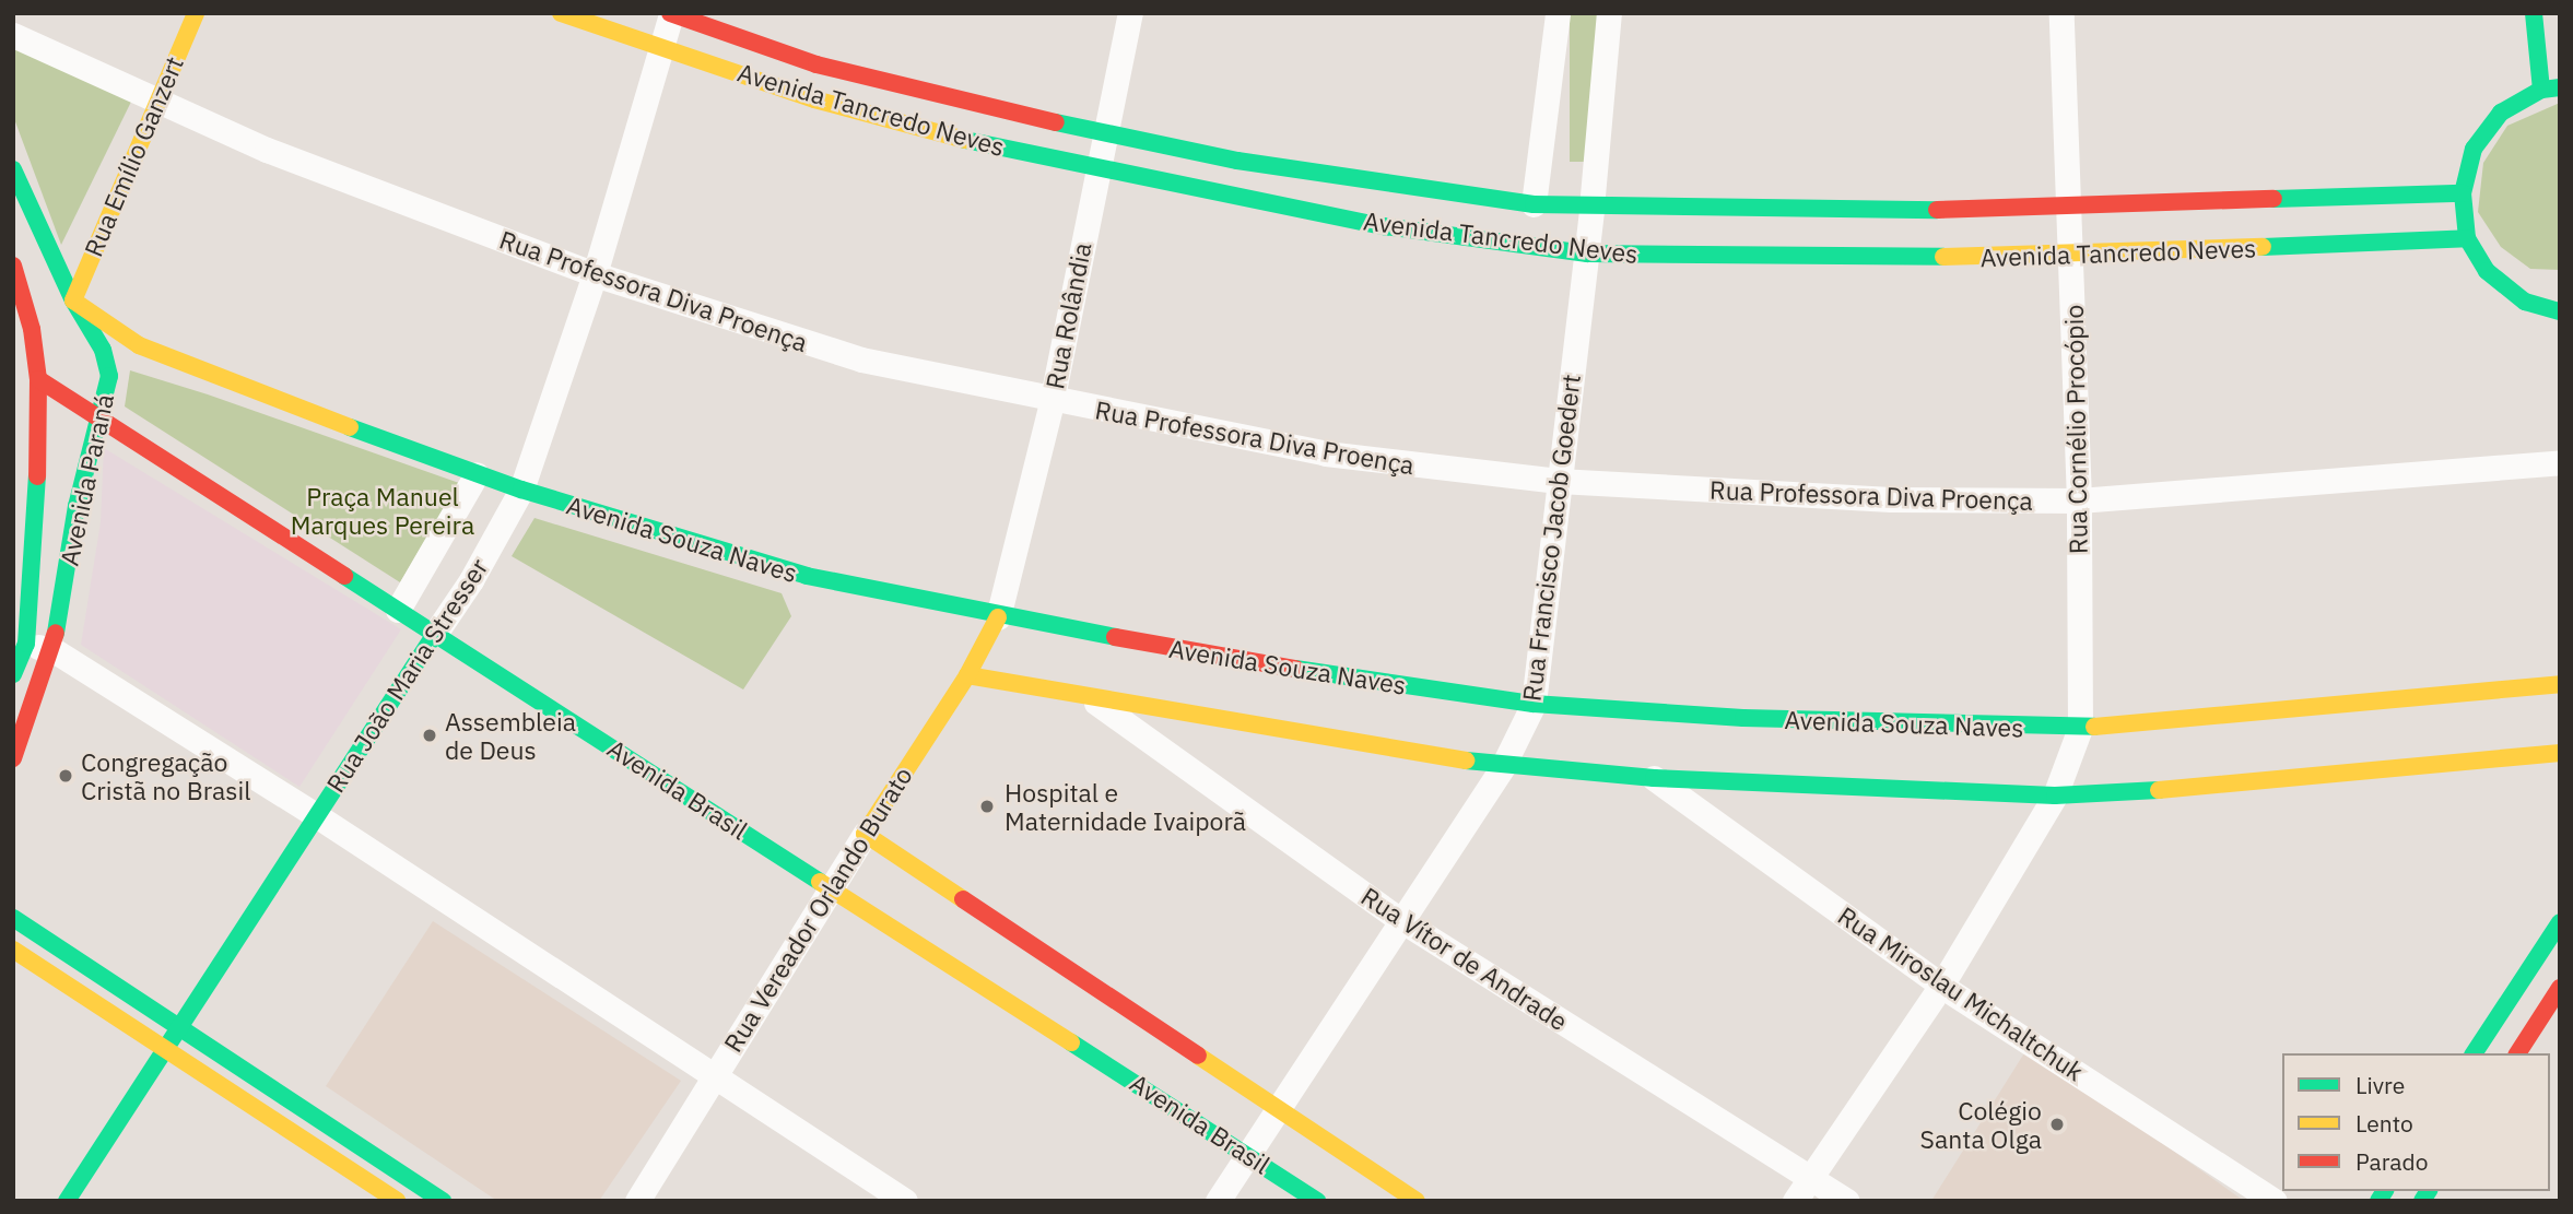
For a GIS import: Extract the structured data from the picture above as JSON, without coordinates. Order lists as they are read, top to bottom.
{
  "streets": {
    "street": [
      "Avenida Tancredo Neves",
      "Rua Emílio Ganzert",
      "Rua Professora Diva Proença",
      "Rua Rolândia",
      "Rua Cornélio Procópio",
      "Avenida Paraná",
      "Rua Francisco Jacob Goedert",
      "Avenida Souza Naves",
      "Rua João Maria Stresser",
      "Avenida Brasil",
      "Rua Vereador Orlando Burato",
      "Rua Vítor de Andrade",
      "Rua Miroslau Michaltchuk"
    ]
  },
  "crossings": [
    ["Avenida Tancredo Neves", "Rua Rolândia"],
    ["Avenida Tancredo Neves", "Rua Cornélio Procópio"],
    ["Avenida Tancredo Neves", "Rua Francisco Jacob Goedert"],
    ["Avenida Tancredo Neves", "Rua João Maria Stresser"],
    ["Rua Emílio Ganzert", "Rua Professora Diva Proença"],
    ["Rua Emílio Ganzert", "Avenida Paraná"],
    ["Rua Emílio Ganzert", "Avenida Souza Naves"],
    ["Rua Professora Diva Proença", "Rua Rolândia"],
    ["Rua Professora Diva Proença", "Rua Cornélio Procópio"],
    ["Rua Professora Diva Proença", "Rua Francisco Jacob Goedert"],
    ["Rua Professora Diva Proença", "Rua João Maria Stresser"],
    ["Rua Rolândia", "Avenida Souza Naves"],
    ["Rua Rolândia", "Rua Vereador Orlando Burato"],
    ["Rua Cornélio Procópio", "Avenida Souza Naves"],
    ["Rua Cornélio Procópio", "Rua Vítor de Andrade"],
    ["Rua Cornélio Procópio", "Rua Miroslau Michaltchuk"],
    ["Avenida Paraná", "Avenida Souza Naves"],
    ["Avenida Paraná", "Avenida Brasil"],
    ["Rua Francisco Jacob Goedert", "Avenida Souza Naves"],
    ["Rua Francisco Jacob Goedert", "Avenida Brasil"],
    ["Rua Francisco Jacob Goedert", "Rua Vítor de Andrade"],
    ["Avenida Souza Naves", "Rua João Maria Stresser"],
    ["Avenida Souza Naves", "Rua Vereador Orlando Burato"],
    ["Rua João Maria Stresser", "Avenida Brasil"],
    ["Avenida Brasil", "Rua Vereador Orlando Burato"]
  ],
  "parks": ["Praça Manuel Marques Pereira"],
  "places": [
    "Assembleia de Deus",
    "Congregação Cristã no Brasil",
    "Hospital e Maternidade Ivaiporã",
    "Colégio Santa Olga"
  ],
  "legend": ["Livre", "Lento", "Parado"]
}
